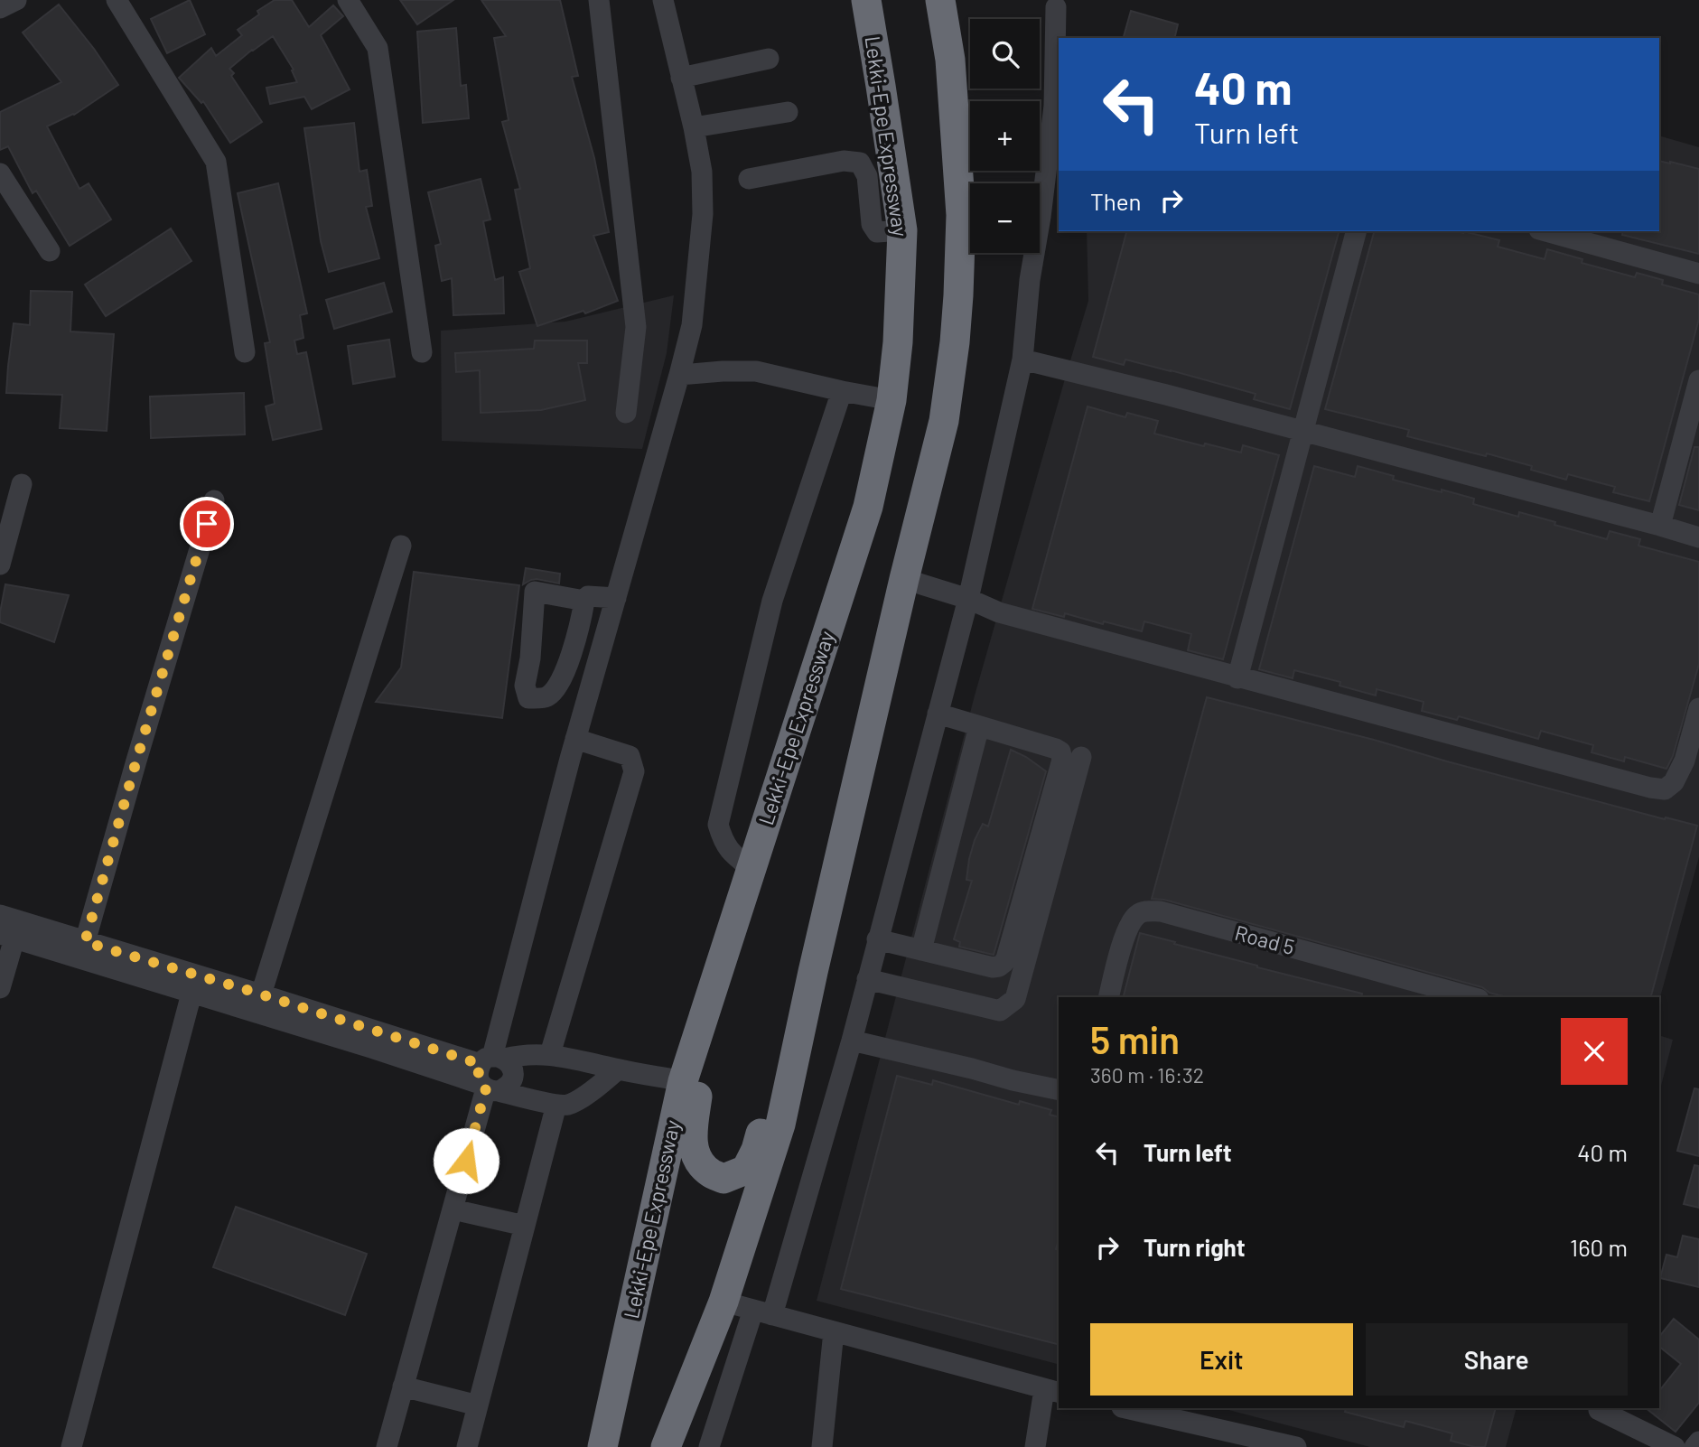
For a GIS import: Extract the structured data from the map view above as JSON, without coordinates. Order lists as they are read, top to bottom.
{
  "streets": {
    "highway": ["Lekki-Epe Expressway"],
    "street": ["Road 5"]
  },
  "page": {
    "map_buttons": ["+", "−"],
    "turn": ["40 m", "Turn left"],
    "then": "Then",
    "heading": ["5 min", "360 m · 16:32"],
    "list": [
      {
        "name": "Turn left",
        "value": "40 m"
      },
      {
        "name": "Turn right",
        "value": "160 m"
      }
    ],
    "buttons": ["Exit", "Share"]
  }
}
